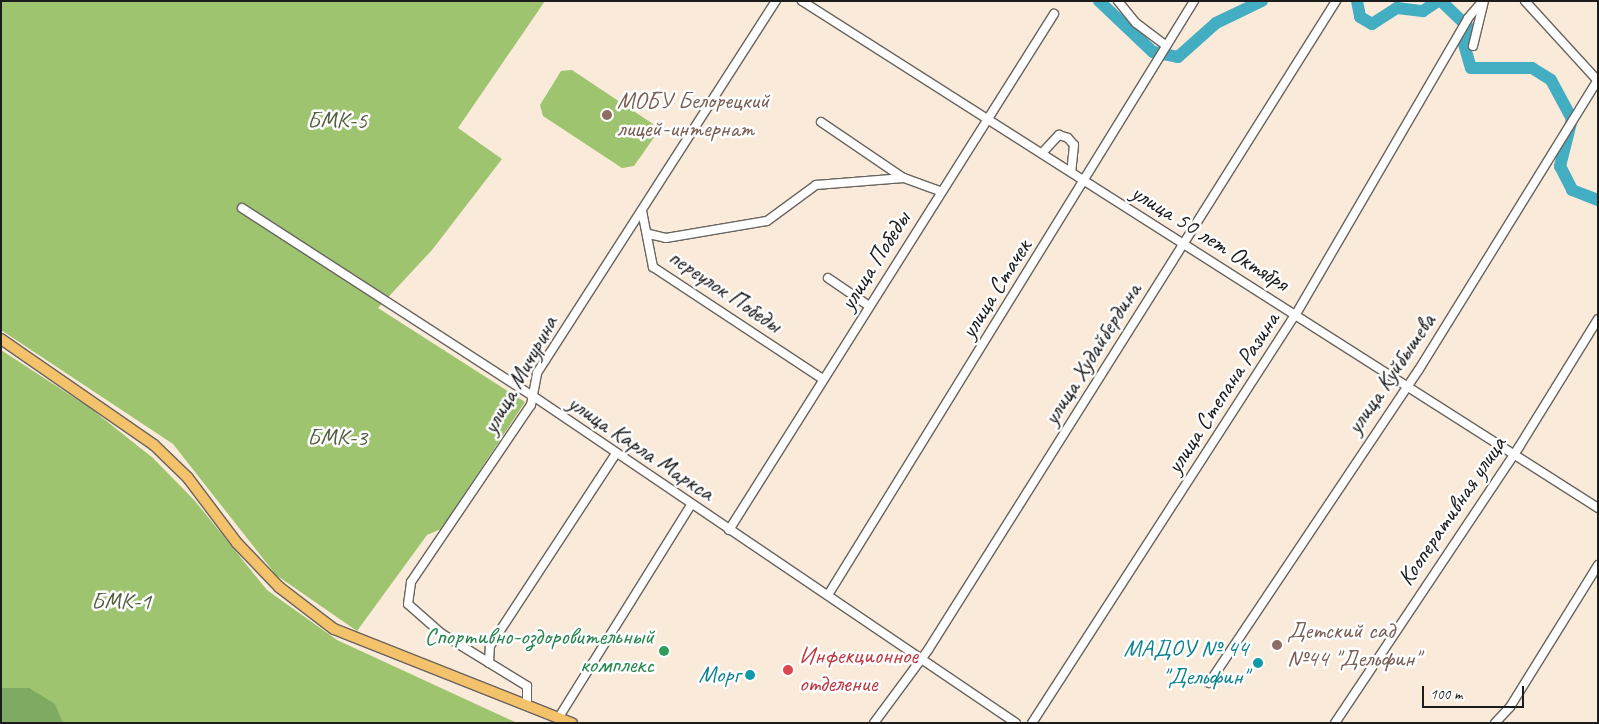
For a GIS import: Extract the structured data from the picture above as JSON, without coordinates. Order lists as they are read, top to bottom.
{
  "streets": {
    "street": [
      "улица 50 лет Октября",
      "улица Победы",
      "улица Стачек",
      "переулок Победы",
      "улица Худайбердина",
      "улица Куйбышева",
      "улица Мичурина",
      "улица Степана Разина",
      "улица Карла Маркса",
      "Кооперативная улица"
    ]
  },
  "crossings": [
    ["улица 50 лет Октября", "улица Победы"],
    ["улица 50 лет Октября", "улица Стачек"],
    ["улица 50 лет Октября", "улица Худайбердина"],
    ["улица 50 лет Октября", "улица Куйбышева"],
    ["улица 50 лет Октября", "улица Степана Разина"],
    ["улица 50 лет Октября", "Кооперативная улица"],
    ["улица Победы", "переулок Победы"],
    ["улица Победы", "улица Карла Маркса"],
    ["улица Стачек", "улица Карла Маркса"],
    ["переулок Победы", "улица Мичурина"],
    ["улица Худайбердина", "улица Карла Маркса"],
    ["улица Мичурина", "улица Карла Маркса"]
  ],
  "parks": ["БМК-5", "БМК-3", "БМК-1"],
  "places": [
    "МОБУ Белорецкий лицей-интернат",
    "Детский сад №44 \"Дельфин\"",
    "Спортивно-оздоровительный комплекс",
    "МАДОУ № 44 \"Дельфин\"",
    "Инфекционное отделение",
    "Морг"
  ],
  "scale_bar": "100 m"
}
